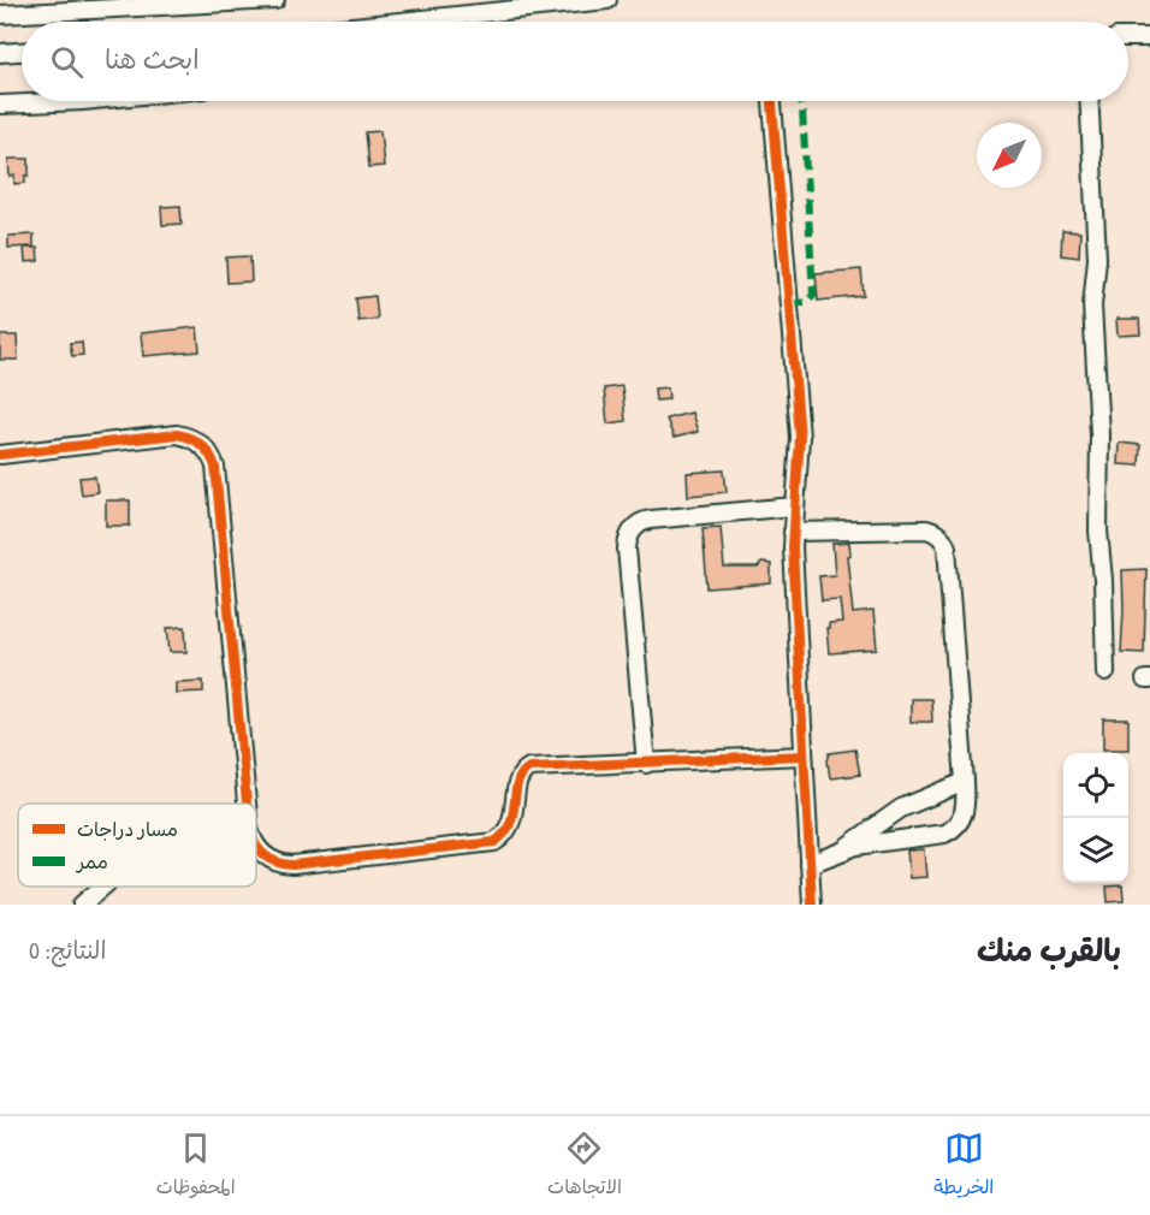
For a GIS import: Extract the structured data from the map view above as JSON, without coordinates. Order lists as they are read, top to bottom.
{
  "legend": ["مسار دراجات", "ممر"],
  "north": "bottom left",
  "page": {
    "search": "ابحث هنا",
    "heading": ["بالقرب منك", "النتائج: 0"],
    "nav": ["الخريطة", "الاتجاهات", "المحفوظات"]
  }
}
